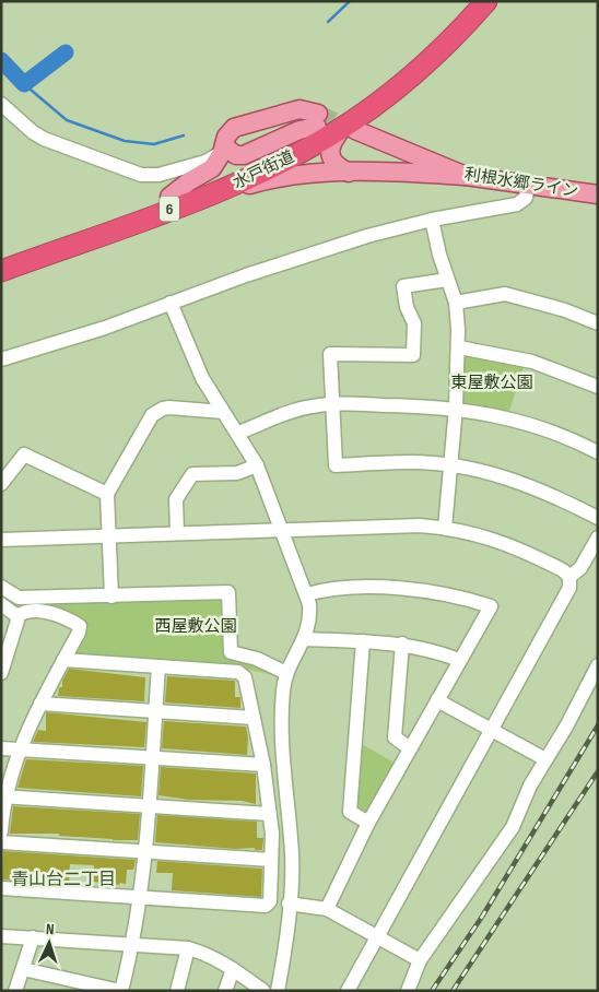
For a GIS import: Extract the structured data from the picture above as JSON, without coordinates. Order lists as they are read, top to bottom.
{
  "streets": {
    "highway": ["水戸街道", "6"],
    "main road": ["利根水郷ライン"]
  },
  "crossings": [
    ["水戸街道", "利根水郷ライン"]
  ],
  "districts": ["青山台二丁目"],
  "parks": ["東屋敷公園", "西屋敷公園"],
  "north": "top"
}
